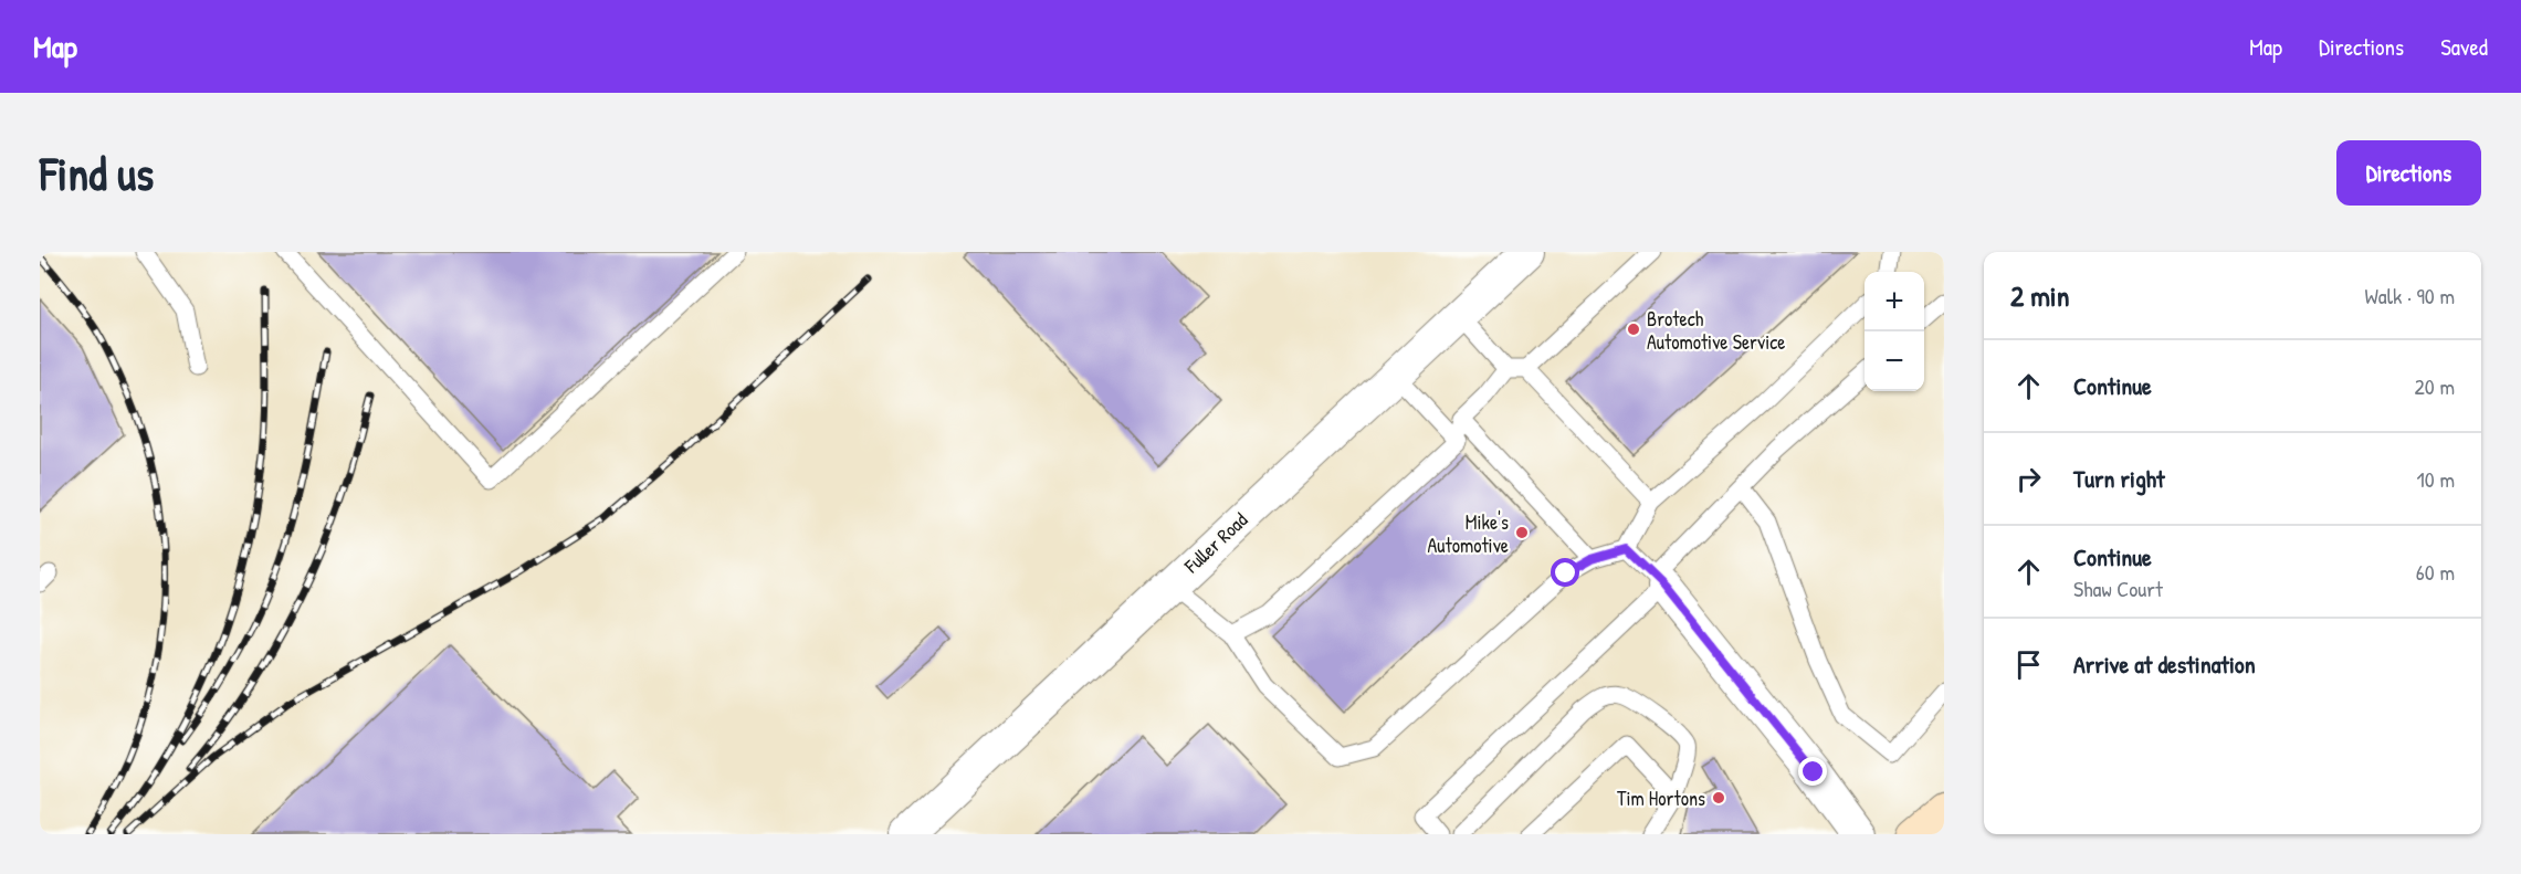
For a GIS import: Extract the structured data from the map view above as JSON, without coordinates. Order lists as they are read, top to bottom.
{
  "streets": {
    "street": ["Fuller Road"]
  },
  "places": ["Brotech Automotive Service", "Mike's Automotive", "Tim Hortons"],
  "page": {
    "header": "Map",
    "nav": ["Map", "Directions", "Saved"],
    "buttons": "Directions",
    "title": "Find us",
    "heading": ["2 min", "Walk · 90 m"],
    "map_buttons": ["+", "−"],
    "list": [
      ["Continue", "20 m"],
      ["Turn right", "10 m"],
      ["Continue", "Shaw Court", "60 m"],
      "Arrive at destination"
    ]
  }
}
